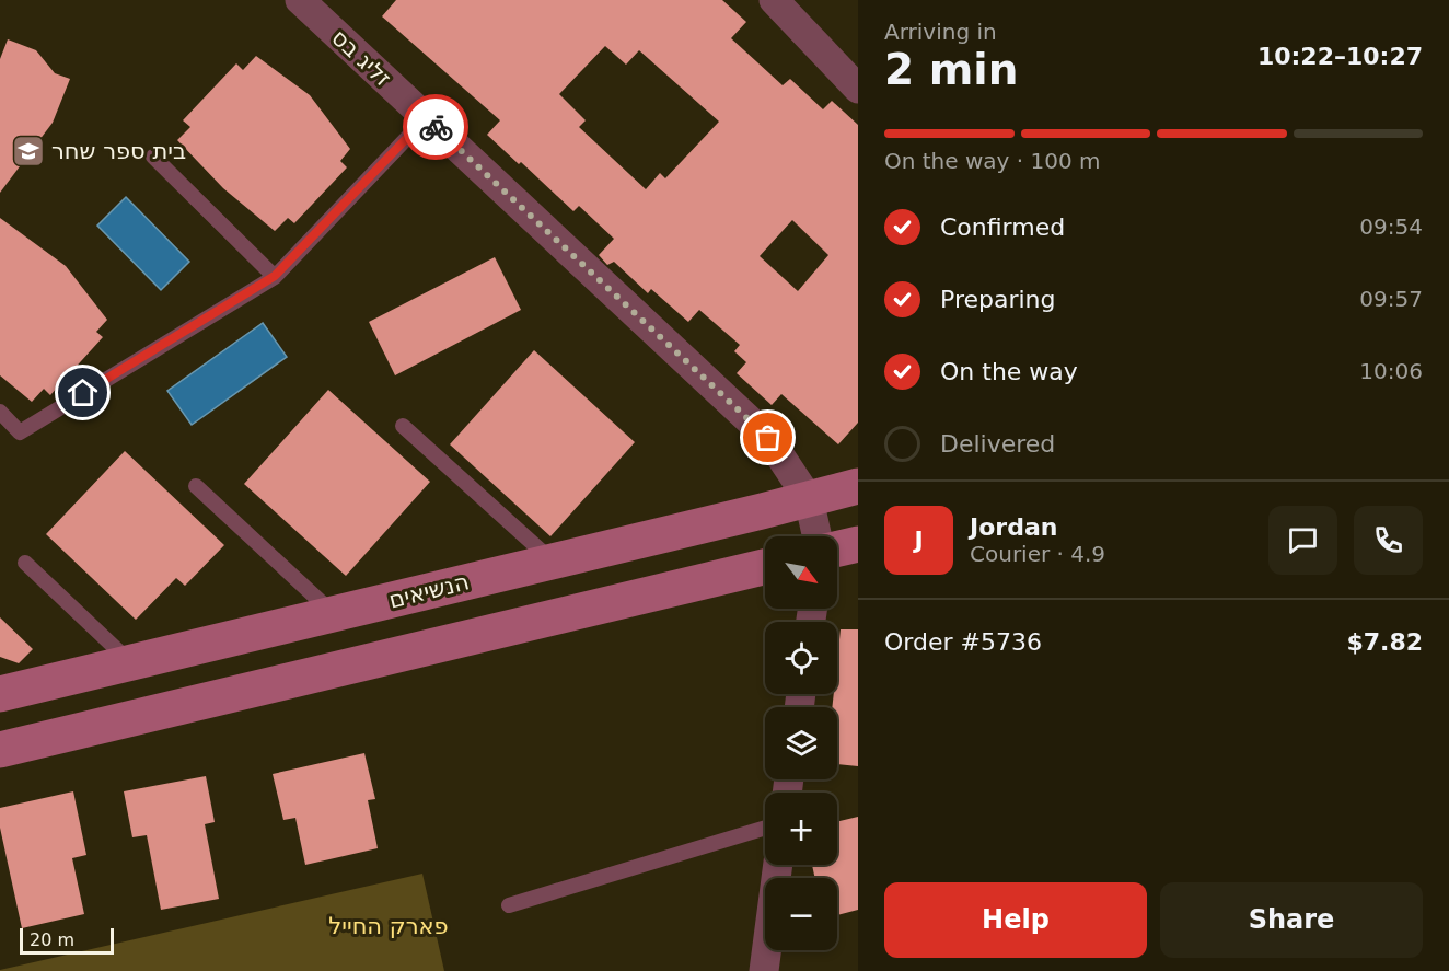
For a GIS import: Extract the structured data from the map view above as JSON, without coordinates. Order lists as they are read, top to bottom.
{
  "streets": {
    "main road": ["הנשיאים"],
    "street": ["זליג בס"]
  },
  "crossings": [
    ["זליג בס", "הנשיאים"]
  ],
  "parks": ["פארק החייל"],
  "places": {
    "school or university": ["בית ספר שחר"]
  },
  "scale_bar": "20 m",
  "north": "bottom right",
  "page": {
    "heading": ["2 min", "Arriving in", "10:22–10:27"],
    "panel": [
      "Jordan",
      "Courier · 4.9",
      "Order #5736",
      "$7.82"
    ],
    "bar": "On the way · 100 m",
    "list": [
      ["Confirmed", "09:54"],
      ["Preparing", "09:57"],
      ["On the way", "10:06"],
      "Delivered"
    ],
    "round": "J",
    "map_buttons": ["+", "−"],
    "buttons": ["Help", "Share"],
    "scale": "20 m"
  }
}
